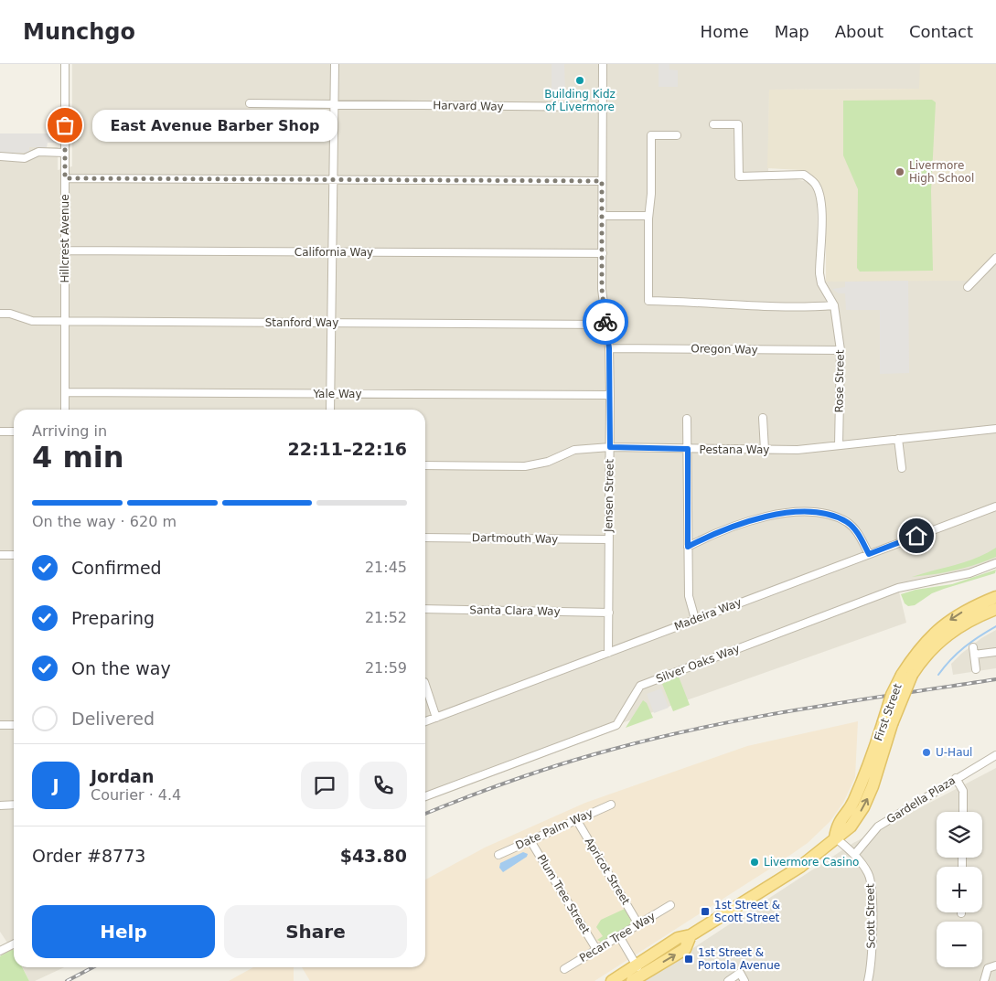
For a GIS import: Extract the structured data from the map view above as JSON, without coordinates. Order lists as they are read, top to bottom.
{
  "streets": {
    "main road": ["First Street"],
    "street": [
      "Harvard Way",
      "Hillcrest Avenue",
      "California Way",
      "Stanford Way",
      "Oregon Way",
      "Rose Street",
      "Yale Way",
      "Pestana Way",
      "Jensen Street",
      "Dartmouth Way",
      "Santa Clara Way",
      "Madeira Way",
      "Silver Oaks Way",
      "Gardella Plaza",
      "Date Palm Way",
      "Apricot Street",
      "Plum Tree Street",
      "Scott Street",
      "Pecan Tree Way"
    ]
  },
  "crossings": [
    ["Harvard Way", "Jensen Street"],
    ["Hillcrest Avenue", "California Way"],
    ["Hillcrest Avenue", "Stanford Way"],
    ["Hillcrest Avenue", "Yale Way"],
    ["California Way", "Jensen Street"],
    ["Stanford Way", "Jensen Street"],
    ["Oregon Way", "Rose Street"],
    ["Oregon Way", "Jensen Street"],
    ["Rose Street", "Pestana Way"],
    ["Yale Way", "Jensen Street"],
    ["Pestana Way", "Jensen Street"],
    ["Jensen Street", "Dartmouth Way"],
    ["Jensen Street", "Santa Clara Way"],
    ["Jensen Street", "Madeira Way"],
    ["First Street", "Scott Street"],
    ["Gardella Plaza", "Scott Street"],
    ["Date Palm Way", "Apricot Street"],
    ["Date Palm Way", "Plum Tree Street"],
    ["Apricot Street", "Pecan Tree Way"],
    ["Plum Tree Street", "Pecan Tree Way"]
  ],
  "places": {
    "other": [
      "Building Kidz of Livermore",
      "East Avenue Barber Shop",
      "Livermore High School",
      "U-Haul",
      "Livermore Casino"
    ],
    "transit": ["1st Street & Scott Street", "1st Street & Portola Avenue"]
  },
  "page": {
    "header": "Munchgo",
    "nav": [
      "Home",
      "Map",
      "About",
      "Contact"
    ],
    "bubble": "East Avenue Barber Shop",
    "heading": ["4 min", "Arriving in", "22:11–22:16"],
    "panel": [
      "Jordan",
      "Courier · 4.4",
      "Order #8773",
      "$43.80"
    ],
    "bar": "On the way · 620 m",
    "list": [
      ["Confirmed", "21:45"],
      ["Preparing", "21:52"],
      ["On the way", "21:59"],
      "Delivered"
    ],
    "round": "J",
    "map_buttons": ["+", "−"],
    "buttons": ["Help", "Share"]
  }
}
